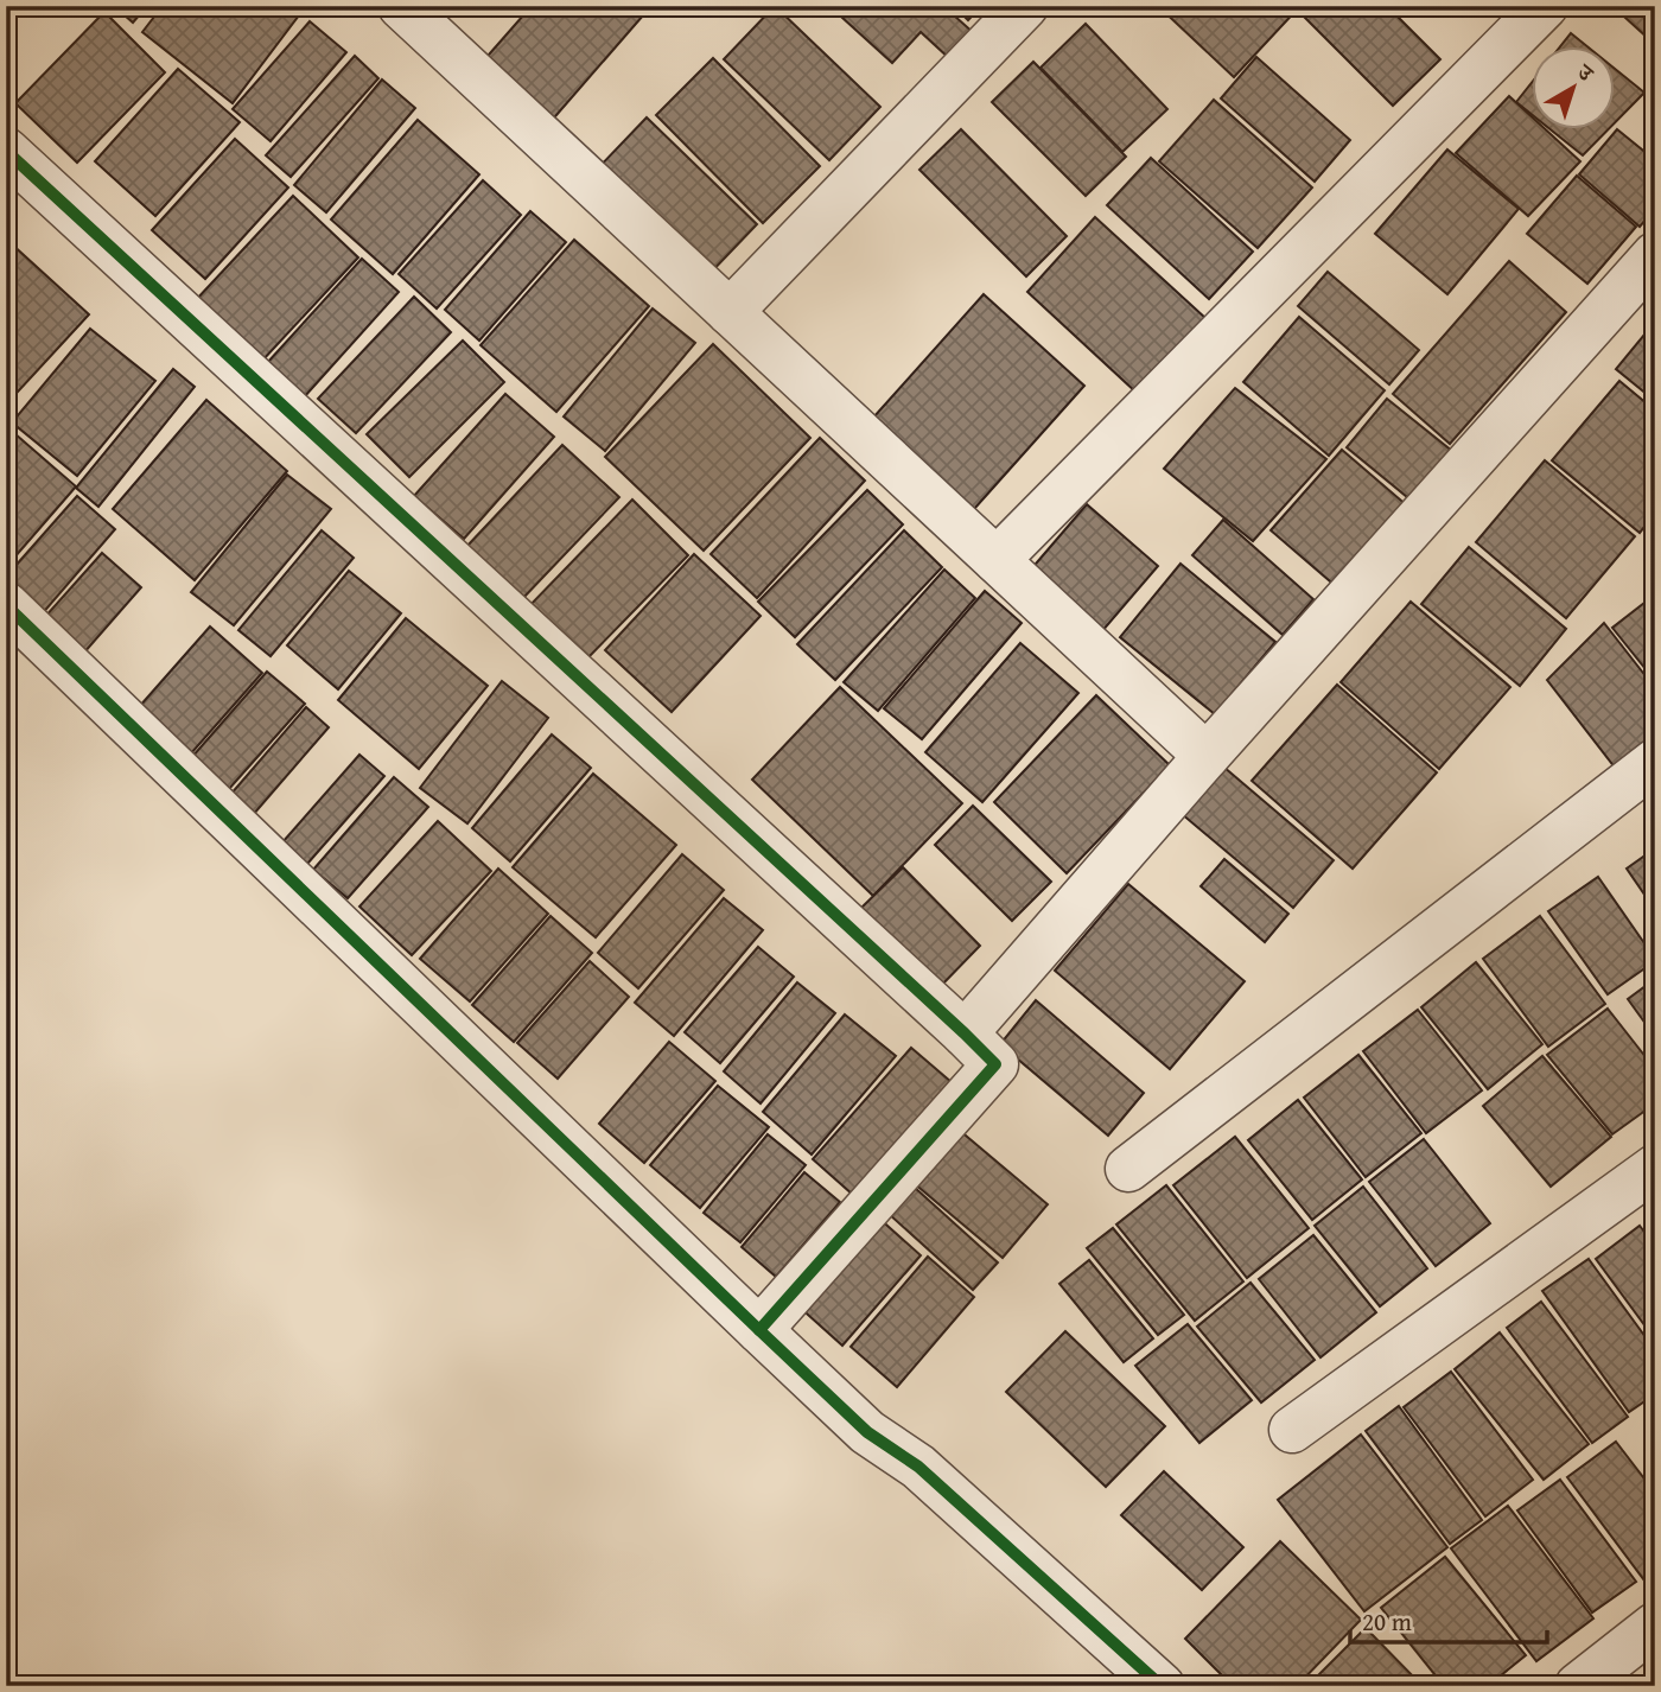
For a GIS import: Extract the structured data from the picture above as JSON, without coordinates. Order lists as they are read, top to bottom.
{
  "scale_bar": "20 m",
  "north": "top right"
}
